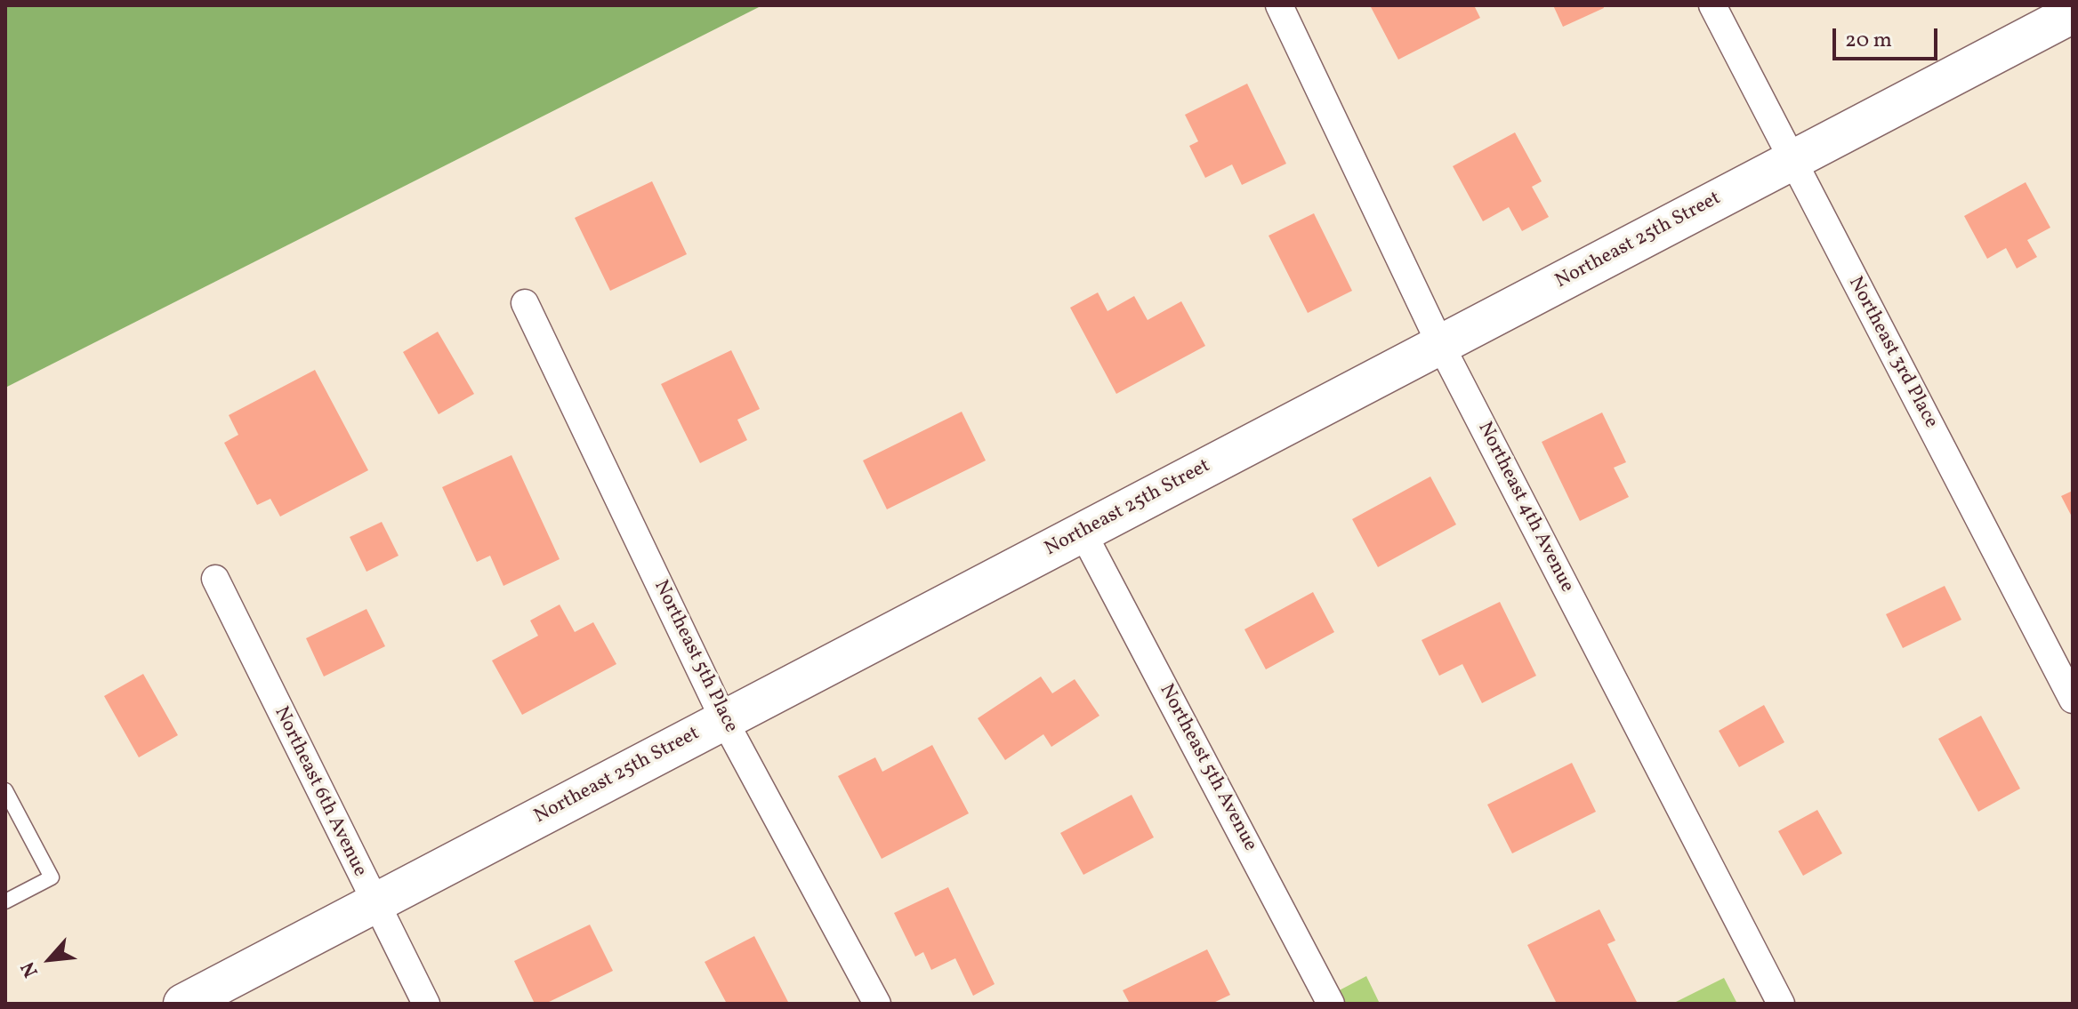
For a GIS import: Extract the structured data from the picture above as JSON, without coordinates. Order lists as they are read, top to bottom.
{
  "streets": {
    "street": [
      "Northeast 25th Street",
      "Northeast 3rd Place",
      "Northeast 4th Avenue",
      "Northeast 5th Place",
      "Northeast 5th Avenue",
      "Northeast 6th Avenue"
    ]
  },
  "crossings": [
    ["Northeast 25th Street", "Northeast 3rd Place"],
    ["Northeast 25th Street", "Northeast 4th Avenue"],
    ["Northeast 25th Street", "Northeast 5th Place"],
    ["Northeast 25th Street", "Northeast 5th Avenue"],
    ["Northeast 25th Street", "Northeast 6th Avenue"]
  ],
  "scale_bar": "20 m",
  "north": "bottom left"
}
